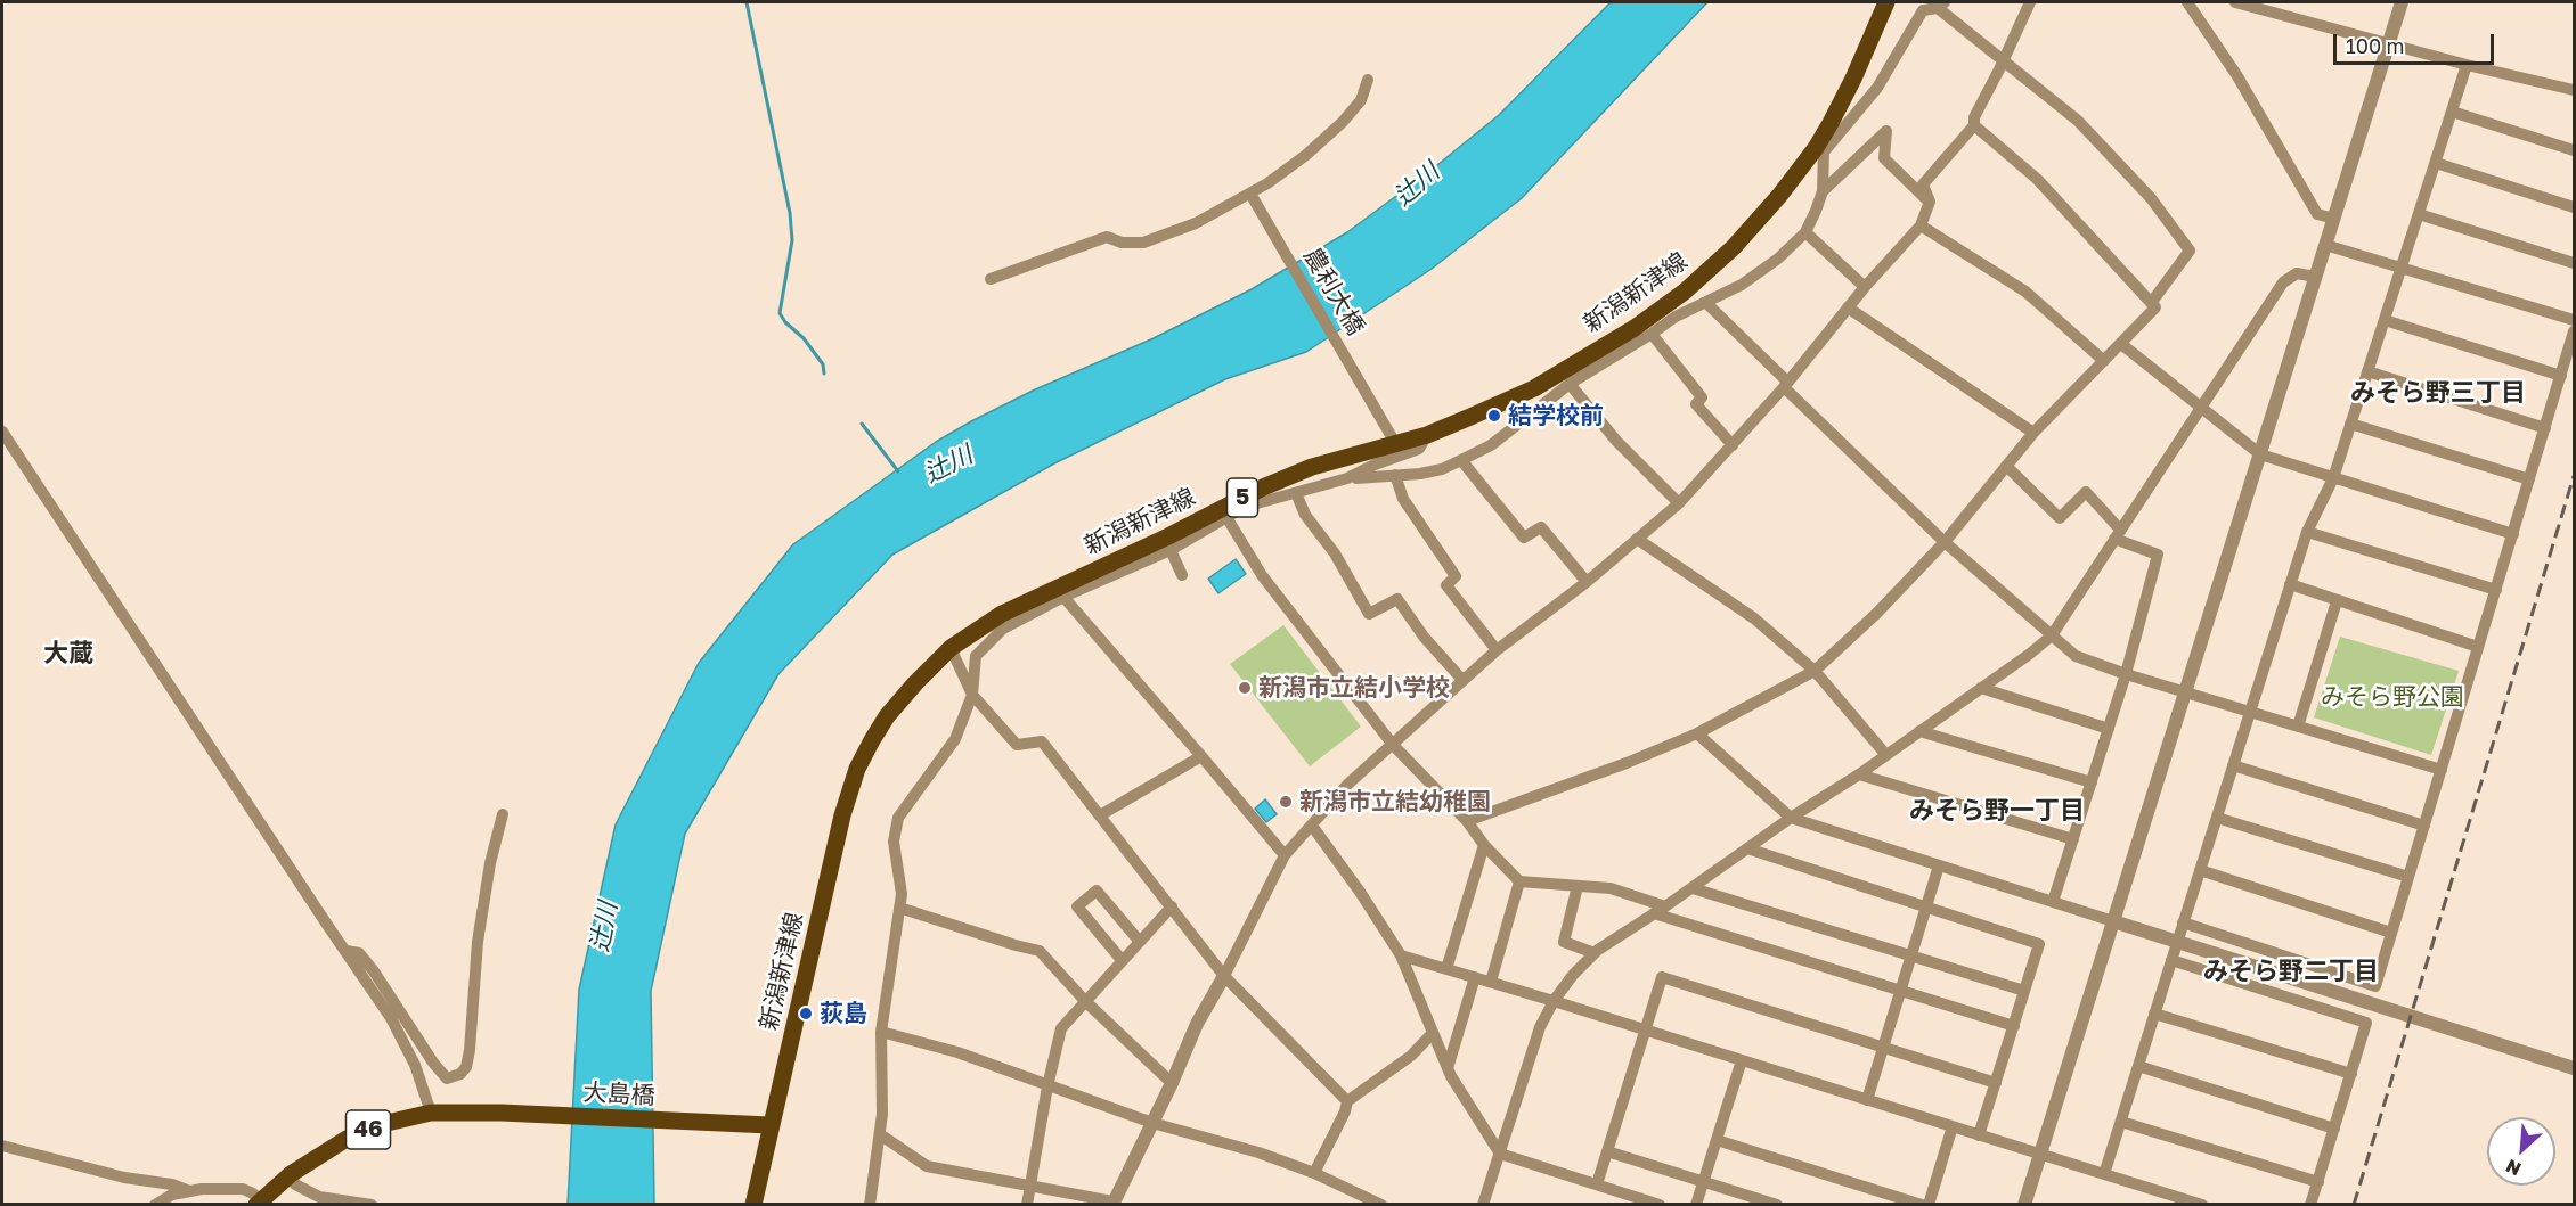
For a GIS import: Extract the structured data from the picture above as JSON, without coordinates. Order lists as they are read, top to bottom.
{
  "streets": {
    "main road": [
      "新潟新津線",
      "5",
      "大島橋",
      "46"
    ],
    "street": ["農利大橋"]
  },
  "crossings": [
    ["農利大橋", "新潟新津線"],
    ["新潟新津線", "5"],
    ["新潟新津線", "大島橋"],
    ["5", "大島橋"],
    ["大島橋", "46"]
  ],
  "districts": [
    "みそら野三丁目",
    "大蔵",
    "みそら野一丁目",
    "みそら野二丁目"
  ],
  "water": ["辻川"],
  "parks": ["みそら野公園"],
  "places": [
    "結学校前",
    "新潟市立結小学校",
    "新潟市立結幼稚園",
    "荻島"
  ],
  "scale_bar": "100 m",
  "north": "bottom left"
}
